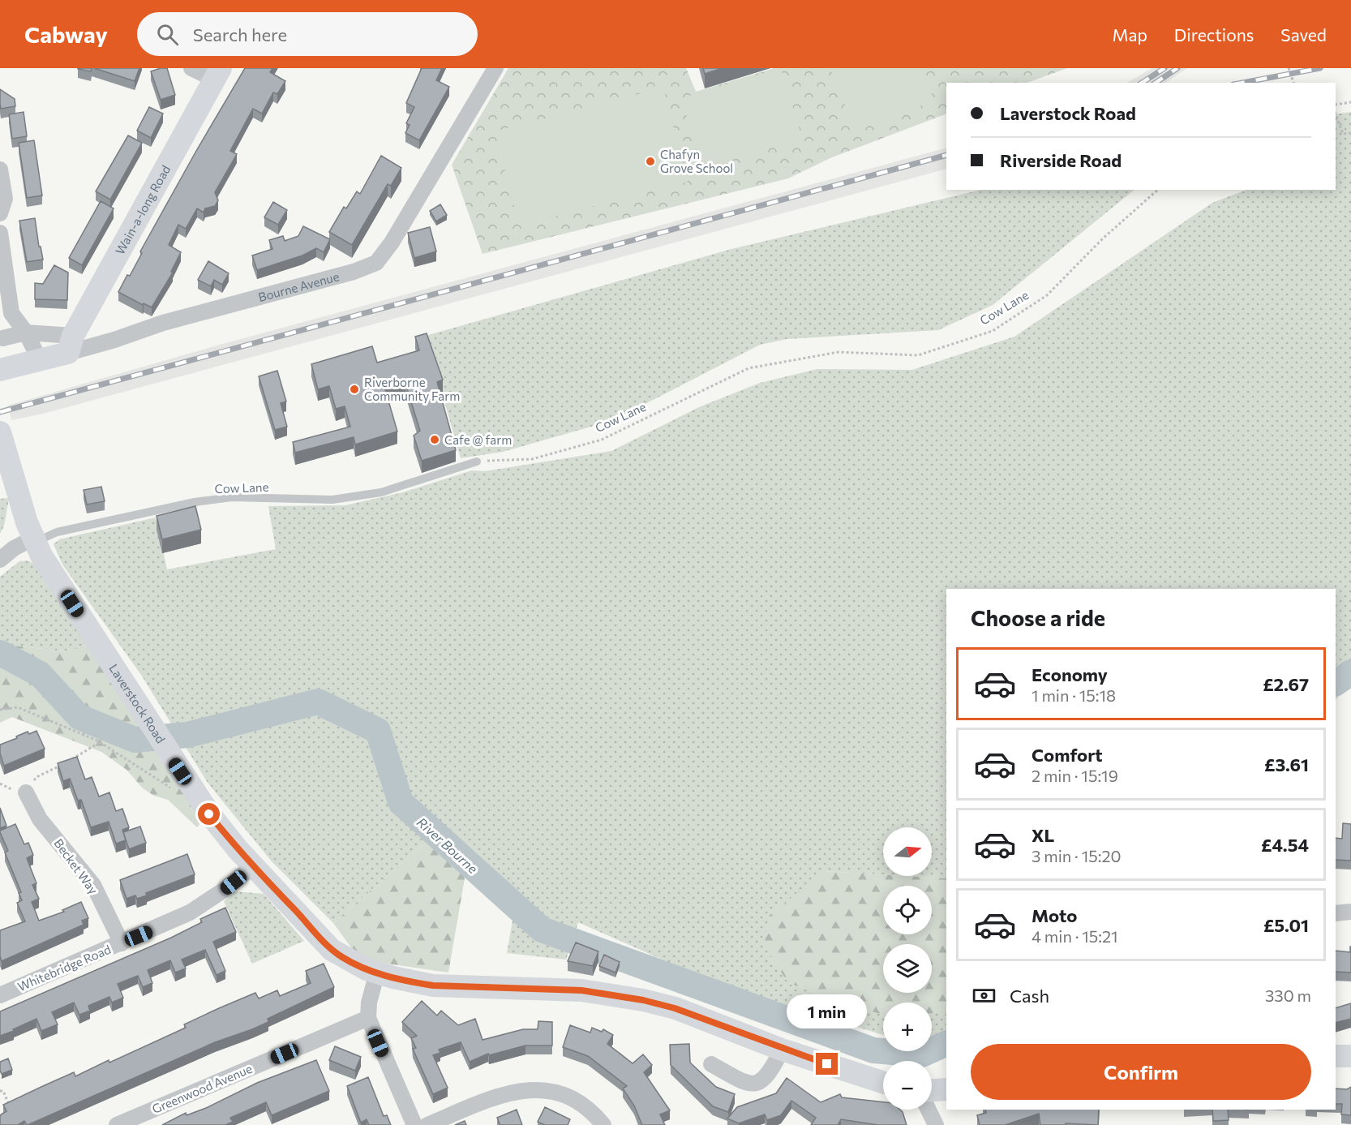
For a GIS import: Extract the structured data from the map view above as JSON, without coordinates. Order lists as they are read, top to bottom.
{
  "streets": {
    "street": [
      "Wain-a-long Road",
      "Bourne Avenue",
      "Laverstock Road",
      "Becket Way",
      "Whitebridge Road",
      "Greenwood Avenue"
    ],
    "lane": ["Cow Lane"]
  },
  "crossings": [
    ["Wain-a-long Road", "Bourne Avenue"],
    ["Cow Lane", "Laverstock Road"],
    ["Laverstock Road", "Whitebridge Road"],
    ["Becket Way", "Whitebridge Road"]
  ],
  "water": ["River Bourne"],
  "places": ["Chafyn Grove School", "Riverborne Community Farm", "Cafe @ farm"],
  "north": "right",
  "page": {
    "header": "Cabway",
    "search": "Search here",
    "nav": ["Map", "Directions", "Saved"],
    "banner": ["Laverstock Road", "Riverside Road"],
    "heading": "Choose a ride",
    "list": [
      {
        "name": "Economy",
        "note": "1 min · 15:18",
        "value": "£2.67"
      },
      {
        "name": "Comfort",
        "note": "2 min · 15:19",
        "value": "£3.61"
      },
      {
        "name": "XL",
        "note": "3 min · 15:20",
        "value": "£4.54"
      },
      {
        "name": "Moto",
        "note": "4 min · 15:21",
        "value": "£5.01"
      }
    ],
    "map_buttons": ["+", "−"],
    "pay": ["Cash", "330 m"],
    "bubble": "1 min",
    "buttons": "Confirm"
  }
}
